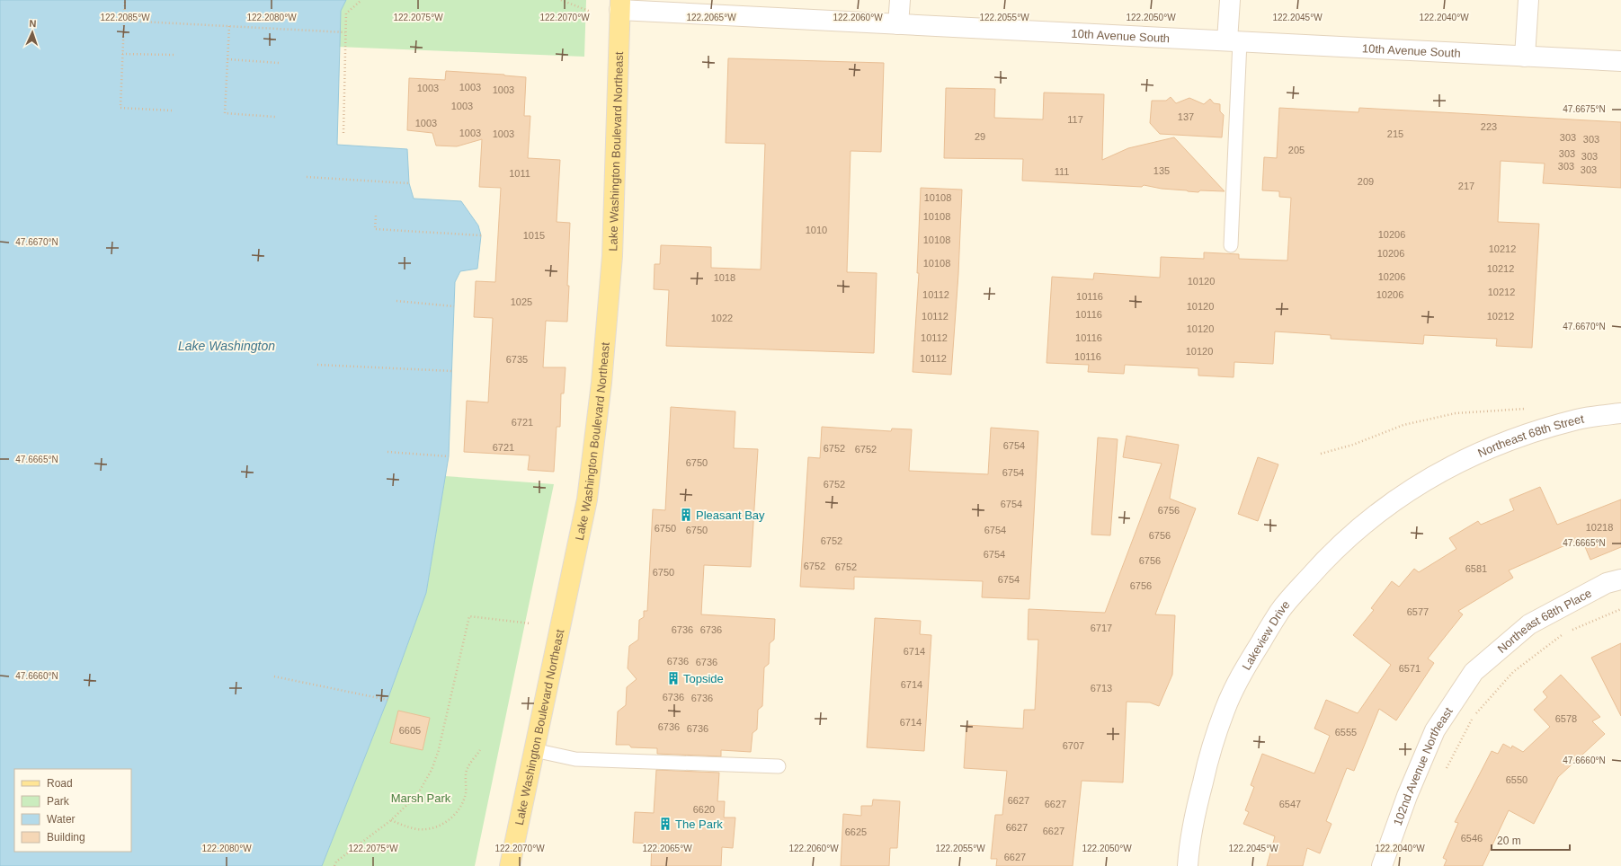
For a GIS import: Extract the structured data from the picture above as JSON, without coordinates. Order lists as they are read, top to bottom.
{
  "streets": {
    "main road": ["Lake Washington Boulevard Northeast"],
    "street": [
      "10th Avenue South",
      "Northeast 68th Street",
      "Northeast 68th Place",
      "Lakeview Drive",
      "102nd Avenue Northeast"
    ]
  },
  "crossings": [
    ["10th Avenue South", "Lake Washington Boulevard Northeast"],
    ["Northeast 68th Street", "Lakeview Drive"],
    ["Northeast 68th Place", "102nd Avenue Northeast"]
  ],
  "water": ["Lake Washington"],
  "parks": ["Marsh Park"],
  "places": {
    "building": ["Pleasant Bay", "Topside", "The Park"]
  },
  "house_numbers": [
    "1003",
    "1003",
    "1003",
    "1003",
    "137",
    "117",
    "1003",
    "223",
    "1003",
    "1003",
    "215",
    "29",
    "303",
    "303",
    "205",
    "303",
    "303",
    "303",
    "303",
    "135",
    "111",
    "1011",
    "209",
    "217",
    "10108",
    "10108",
    "1010",
    "10206",
    "1015",
    "10108",
    "10212",
    "10206",
    "10108",
    "10212",
    "10206",
    "1018",
    "10120",
    "10212",
    "10112",
    "10206",
    "10116",
    "1025",
    "10120",
    "10116",
    "10112",
    "10212",
    "1022",
    "10120",
    "10112",
    "10116",
    "10120",
    "10116",
    "10112",
    "6735",
    "6721",
    "6754",
    "6721",
    "6752",
    "6752",
    "6750",
    "6754",
    "6752",
    "6754",
    "6756",
    "10218",
    "6750",
    "6750",
    "6754",
    "6756",
    "6752",
    "6754",
    "6756",
    "6752",
    "6752",
    "6581",
    "6750",
    "6754",
    "6756",
    "6577",
    "6717",
    "6736",
    "6736",
    "6714",
    "6736",
    "6736",
    "6571",
    "6714",
    "6713",
    "6736",
    "6736",
    "6578",
    "6714",
    "6736",
    "6736",
    "6605",
    "6555",
    "6707",
    "6550",
    "6627",
    "6627",
    "6547",
    "6620",
    "6627",
    "6627",
    "6625",
    "6546",
    "6627"
  ],
  "legend": [
    "Road",
    "Park",
    "Water",
    "Building"
  ],
  "scale_bar": "20 m",
  "north": "top",
  "coordinates": [
    "122.2085°W",
    "122.2080°W",
    "122.2075°W",
    "122.2070°W",
    "122.2065°W",
    "122.2060°W",
    "122.2055°W",
    "122.2050°W",
    "122.2045°W",
    "122.2040°W",
    "47.6675°N",
    "47.6670°N",
    "47.6665°N",
    "47.6660°N"
  ]
}
